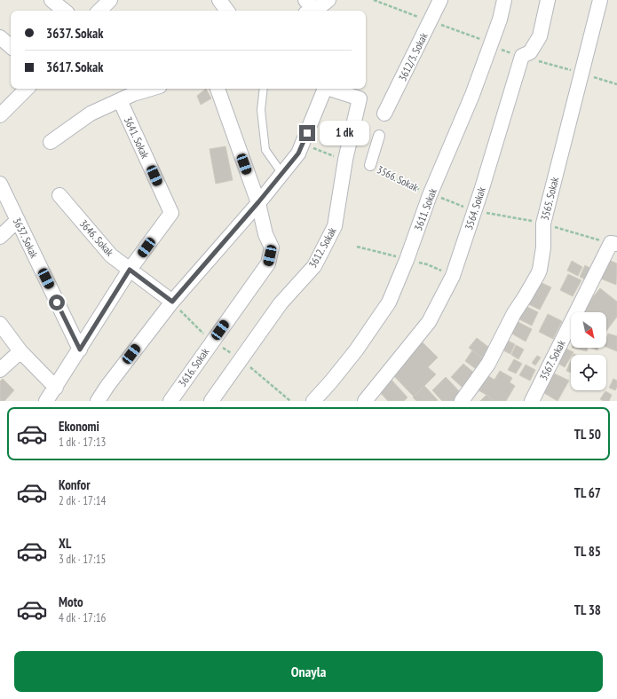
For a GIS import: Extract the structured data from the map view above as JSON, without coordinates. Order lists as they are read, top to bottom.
{
  "streets": {
    "street": [
      "3612/3. Sokak",
      "3641. Sokak",
      "3565. Sokak",
      "3564. Sokak",
      "3611. Sokak",
      "3637. Sokak",
      "3646. Sokak",
      "3612. Sokak",
      "3567. Sokak",
      "3616. Sokak"
    ],
    "path": ["3566. Sokak"]
  },
  "crossings": [
    ["3641. Sokak", "3646. Sokak"],
    ["3566. Sokak", "3565. Sokak"],
    ["3566. Sokak", "3564. Sokak"],
    ["3566. Sokak", "3611. Sokak"],
    ["3566. Sokak", "3567. Sokak"]
  ],
  "north": "bottom right",
  "page": {
    "banner": ["3637. Sokak", "3617. Sokak"],
    "bubble": "1 dk",
    "list": [
      {
        "name": "Ekonomi",
        "note": "1 dk · 17:13",
        "value": "TL 50"
      },
      {
        "name": "Konfor",
        "note": "2 dk · 17:14",
        "value": "TL 67"
      },
      {
        "name": "XL",
        "note": "3 dk · 17:15",
        "value": "TL 85"
      },
      {
        "name": "Moto",
        "note": "4 dk · 17:16",
        "value": "TL 38"
      }
    ],
    "buttons": "Onayla"
  }
}
